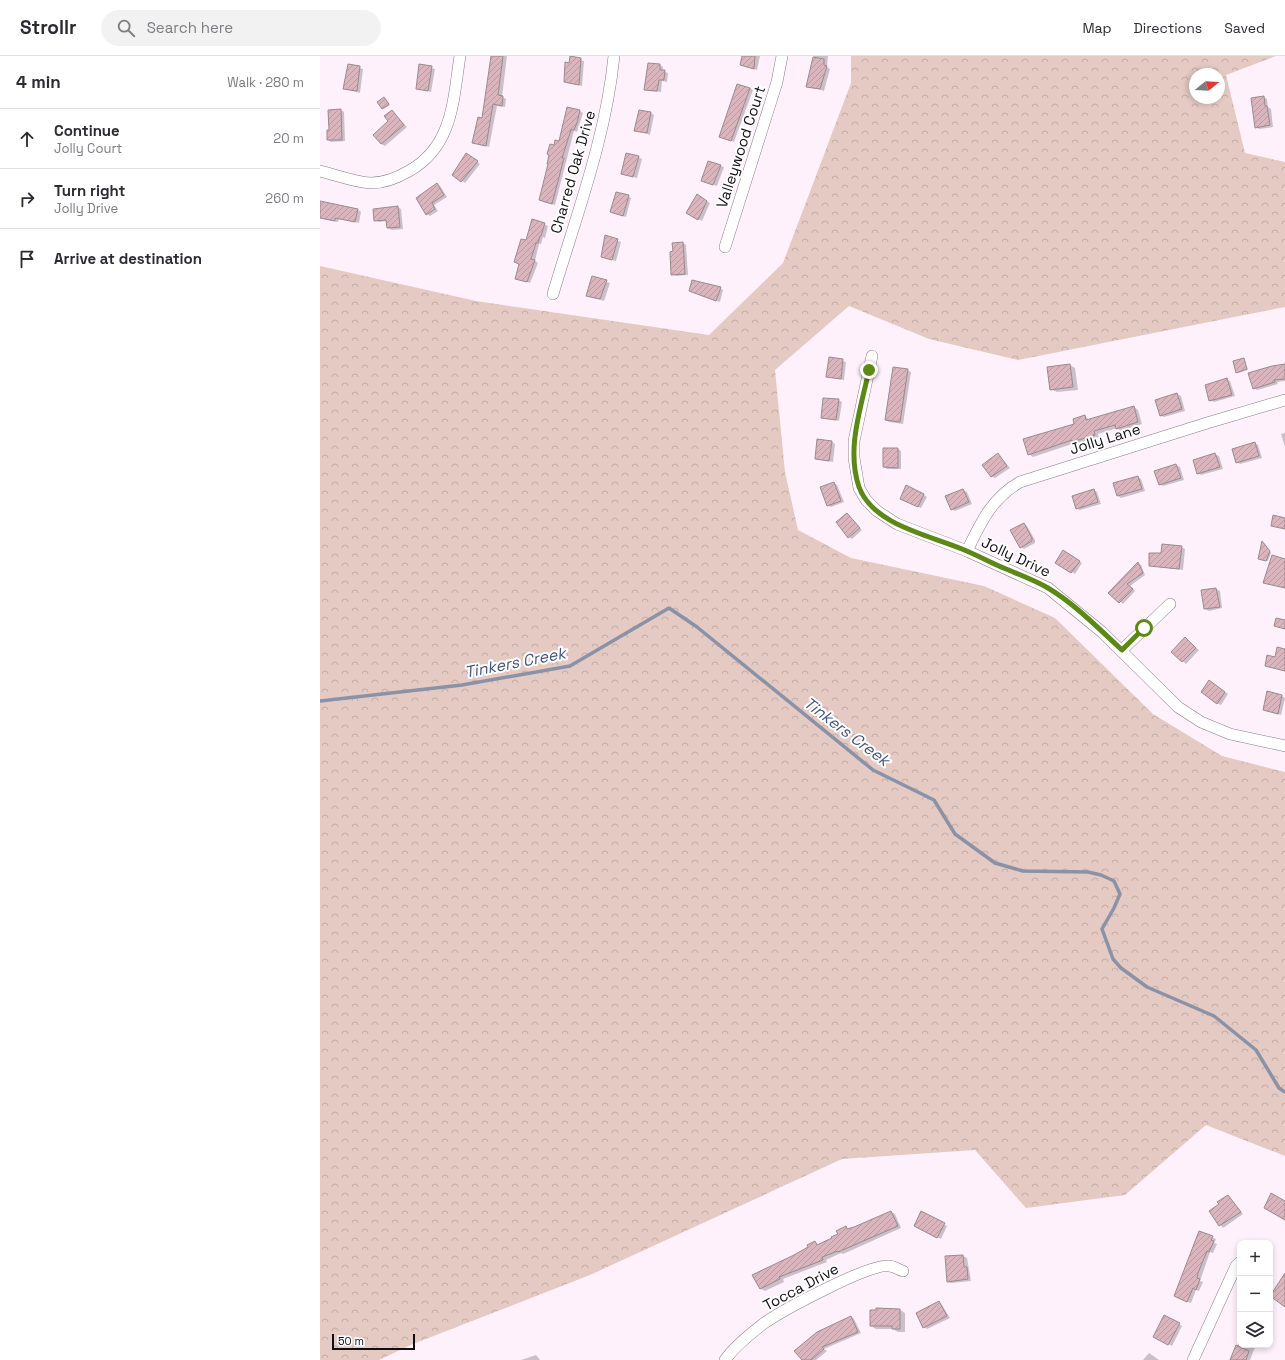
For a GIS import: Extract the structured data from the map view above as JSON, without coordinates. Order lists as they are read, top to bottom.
{
  "streets": {
    "street": [
      "Valleywood Court",
      "Charred Oak Drive",
      "Jolly Lane",
      "Jolly Drive",
      "Tocca Drive"
    ]
  },
  "crossings": [
    ["Jolly Lane", "Jolly Drive"]
  ],
  "water": ["Tinkers Creek"],
  "scale_bar": "50 m",
  "north": "right",
  "page": {
    "header": "Strollr",
    "search": "Search here",
    "nav": ["Map", "Directions", "Saved"],
    "heading": ["4 min", "Walk · 280 m"],
    "list": [
      ["Continue", "Jolly Court", "20 m"],
      ["Turn right", "Jolly Drive", "260 m"],
      "Arrive at destination"
    ],
    "map_buttons": ["+", "−"],
    "scale": "50 m"
  }
}
